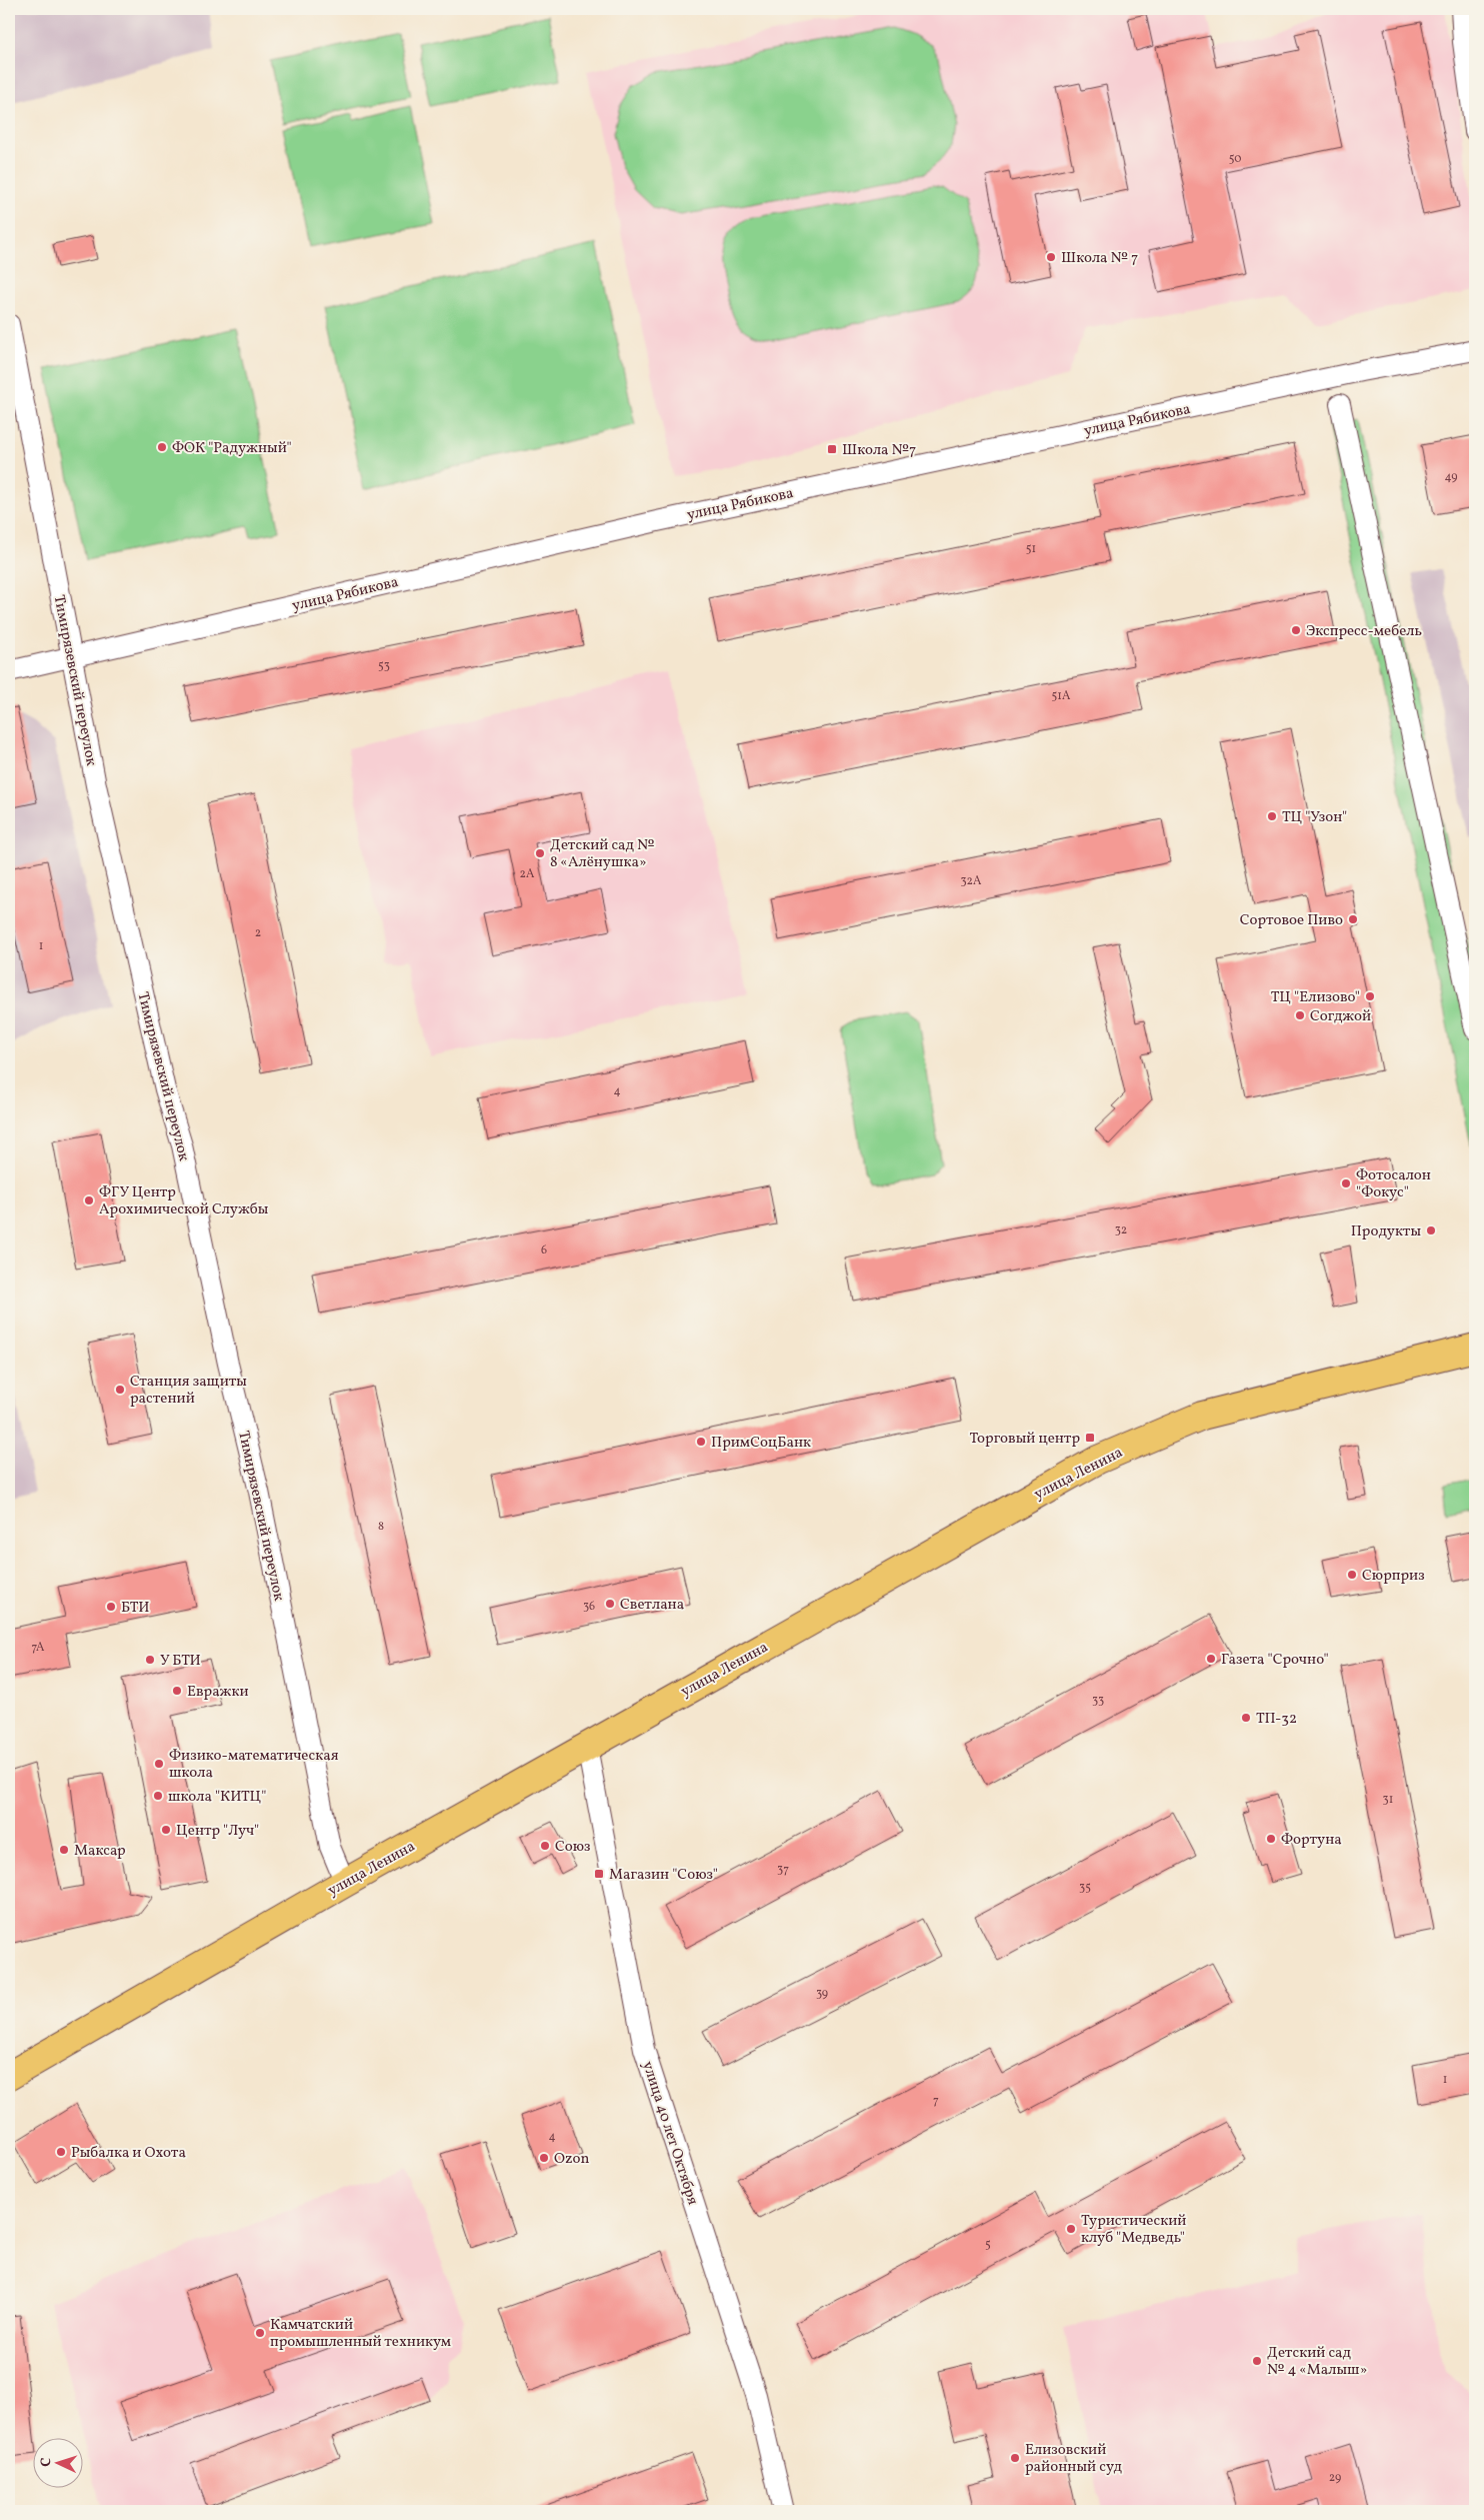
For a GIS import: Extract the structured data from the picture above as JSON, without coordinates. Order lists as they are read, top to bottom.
{
  "streets": {
    "main road": ["улица Ленина"],
    "street": ["улица Рябикова", "Тимирязевский переулок", "улица 40 лет Октября"]
  },
  "crossings": [
    ["улица Рябикова", "Тимирязевский переулок"],
    ["Тимирязевский переулок", "улица Ленина"],
    ["улица Ленина", "улица 40 лет Октября"]
  ],
  "places": {
    "other": [
      "Школа № 7",
      "ФОК \"Радужный\"",
      "Экспресс-мебель",
      "ТЦ \"Узон\"",
      "Детский сад № 8 «Алёнушка»",
      "Сортовое Пиво",
      "ТЦ \"Елизово\"",
      "Согджой",
      "Фотосалон \"Фокус\"",
      "ФГУ Центр Арохимической Службы",
      "Продукты",
      "Станция защиты растений",
      "ПримСоцБанк",
      "Сюрприз",
      "Светлана",
      "БТИ",
      "Газета \"Срочно\"",
      "У БТИ",
      "Евражки",
      "ТП-32",
      "Физико-математическая школа",
      "школа \"КИТЦ\"",
      "Центр \"Луч\"",
      "Фортуна",
      "Союз",
      "Максар",
      "Рыбалка и Охота",
      "Ozon",
      "Туристический клуб \"Медведь\"",
      "Камчатский промышленный техникум",
      "Детский сад № 4 «Малыш»",
      "Елизовский районный суд"
    ],
    "transit": ["Школа №7", "Торговый центр", "Магазин \"Союз\""]
  },
  "house_numbers": [
    "50",
    "49",
    "51",
    "53",
    "51А",
    "2А",
    "32А",
    "2",
    "1",
    "4",
    "32",
    "6",
    "8",
    "36",
    "7А",
    "33",
    "31",
    "37",
    "35",
    "39",
    "1",
    "7",
    "4",
    "5",
    "29"
  ],
  "north": "left"
}
